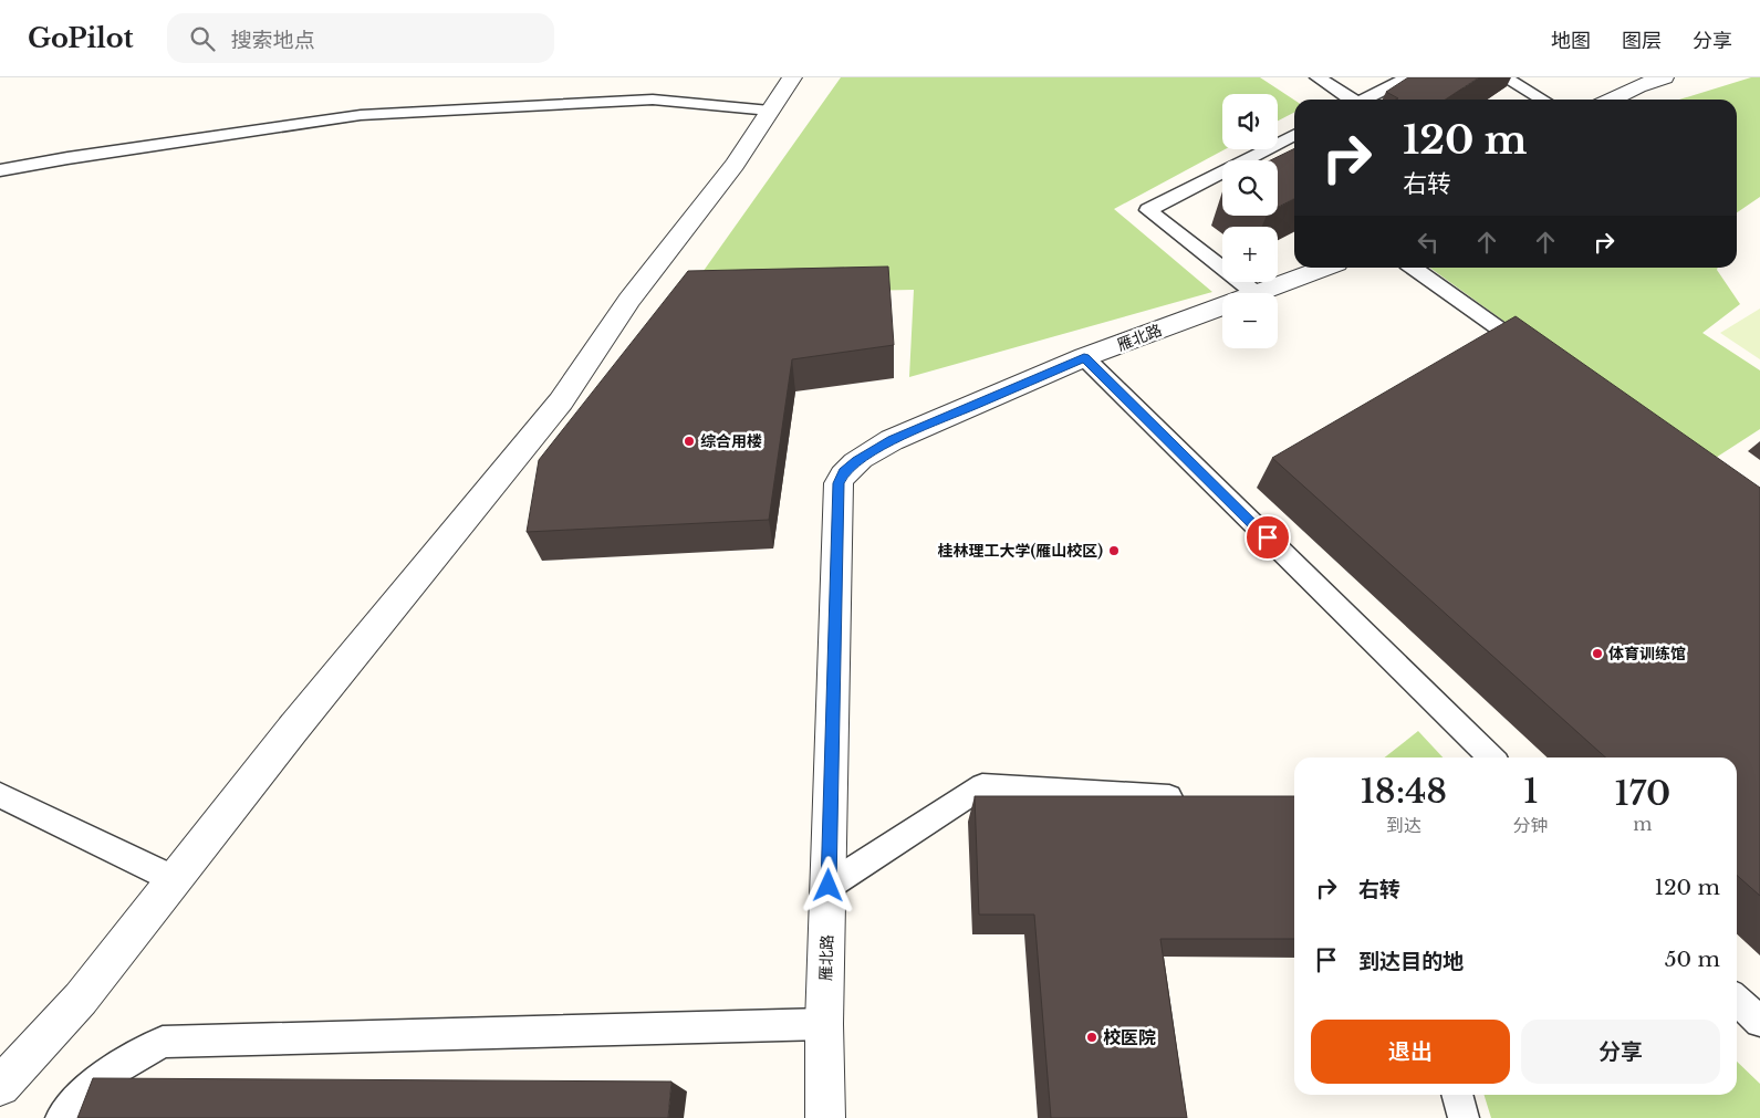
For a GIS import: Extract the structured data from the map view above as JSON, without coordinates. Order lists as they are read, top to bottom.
{
  "streets": {
    "street": ["雁北路"]
  },
  "places": [
    "综合用楼",
    "桂林理工大学(雁山校区)",
    "体育训练馆",
    "校医院"
  ],
  "page": {
    "header": "GoPilot",
    "search": "搜索地点",
    "nav": ["地图", "图层", "分享"],
    "map_buttons": ["+", "−"],
    "turn": ["120 m", "右转"],
    "eta": [
      "18:48",
      "到达",
      "1",
      "分钟",
      "170",
      "m"
    ],
    "list": [
      {
        "name": "右转",
        "value": "120 m"
      },
      {
        "name": "到达目的地",
        "value": "50 m"
      }
    ],
    "buttons": ["退出", "分享"]
  }
}
